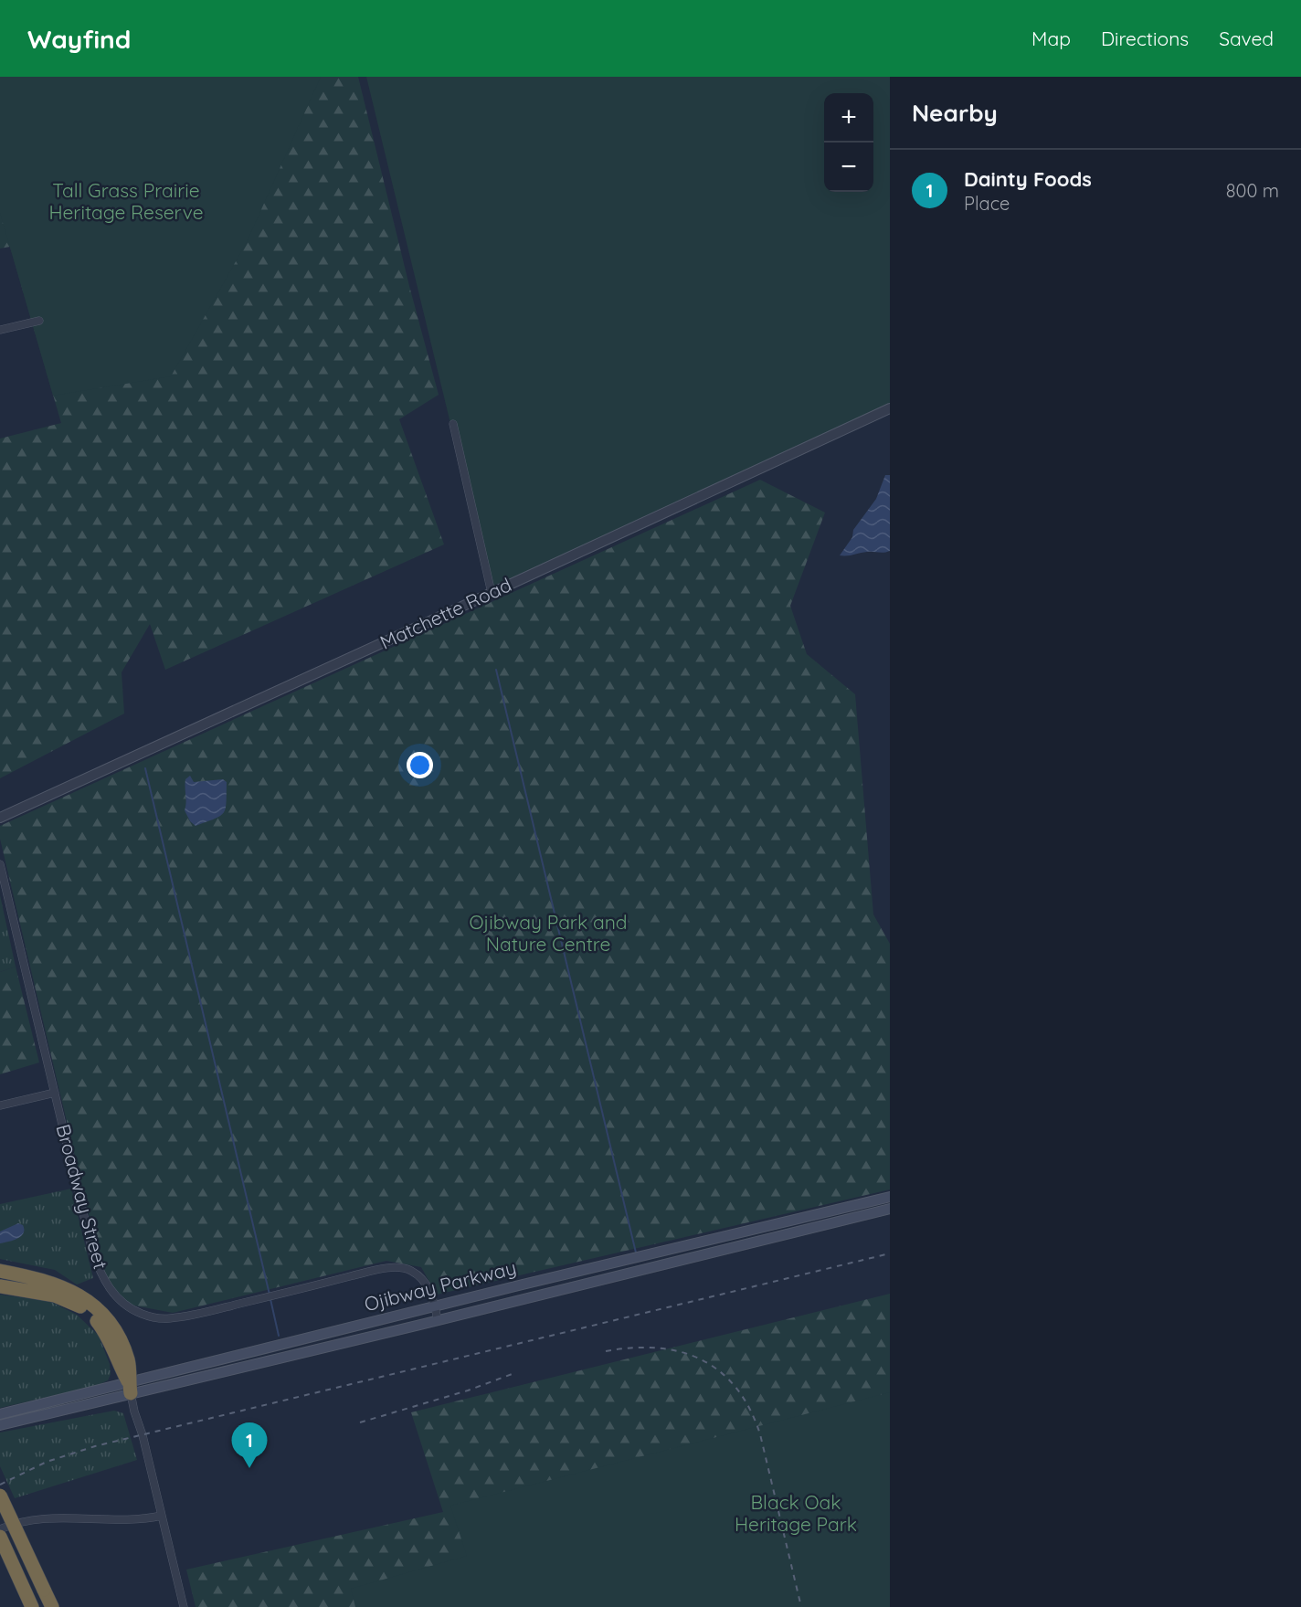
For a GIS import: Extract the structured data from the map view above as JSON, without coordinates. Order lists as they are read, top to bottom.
{
  "streets": {
    "main road": ["Ojibway Parkway"],
    "street": ["Matchette Road", "Broadway Street"]
  },
  "crossings": [
    ["Broadway Street", "Ojibway Parkway"]
  ],
  "parks": ["Tall Grass Prairie Heritage Reserve", "Ojibway Park and Nature Centre", "Black Oak Heritage Park"],
  "page": {
    "header": "Wayfind",
    "nav": ["Map", "Directions", "Saved"],
    "heading": "Nearby",
    "map_buttons": ["+", "−"],
    "list": [
      {
        "mark": "1",
        "name": "Dainty Foods",
        "note": "Place",
        "value": "800 m"
      }
    ],
    "pins": "1"
  }
}
